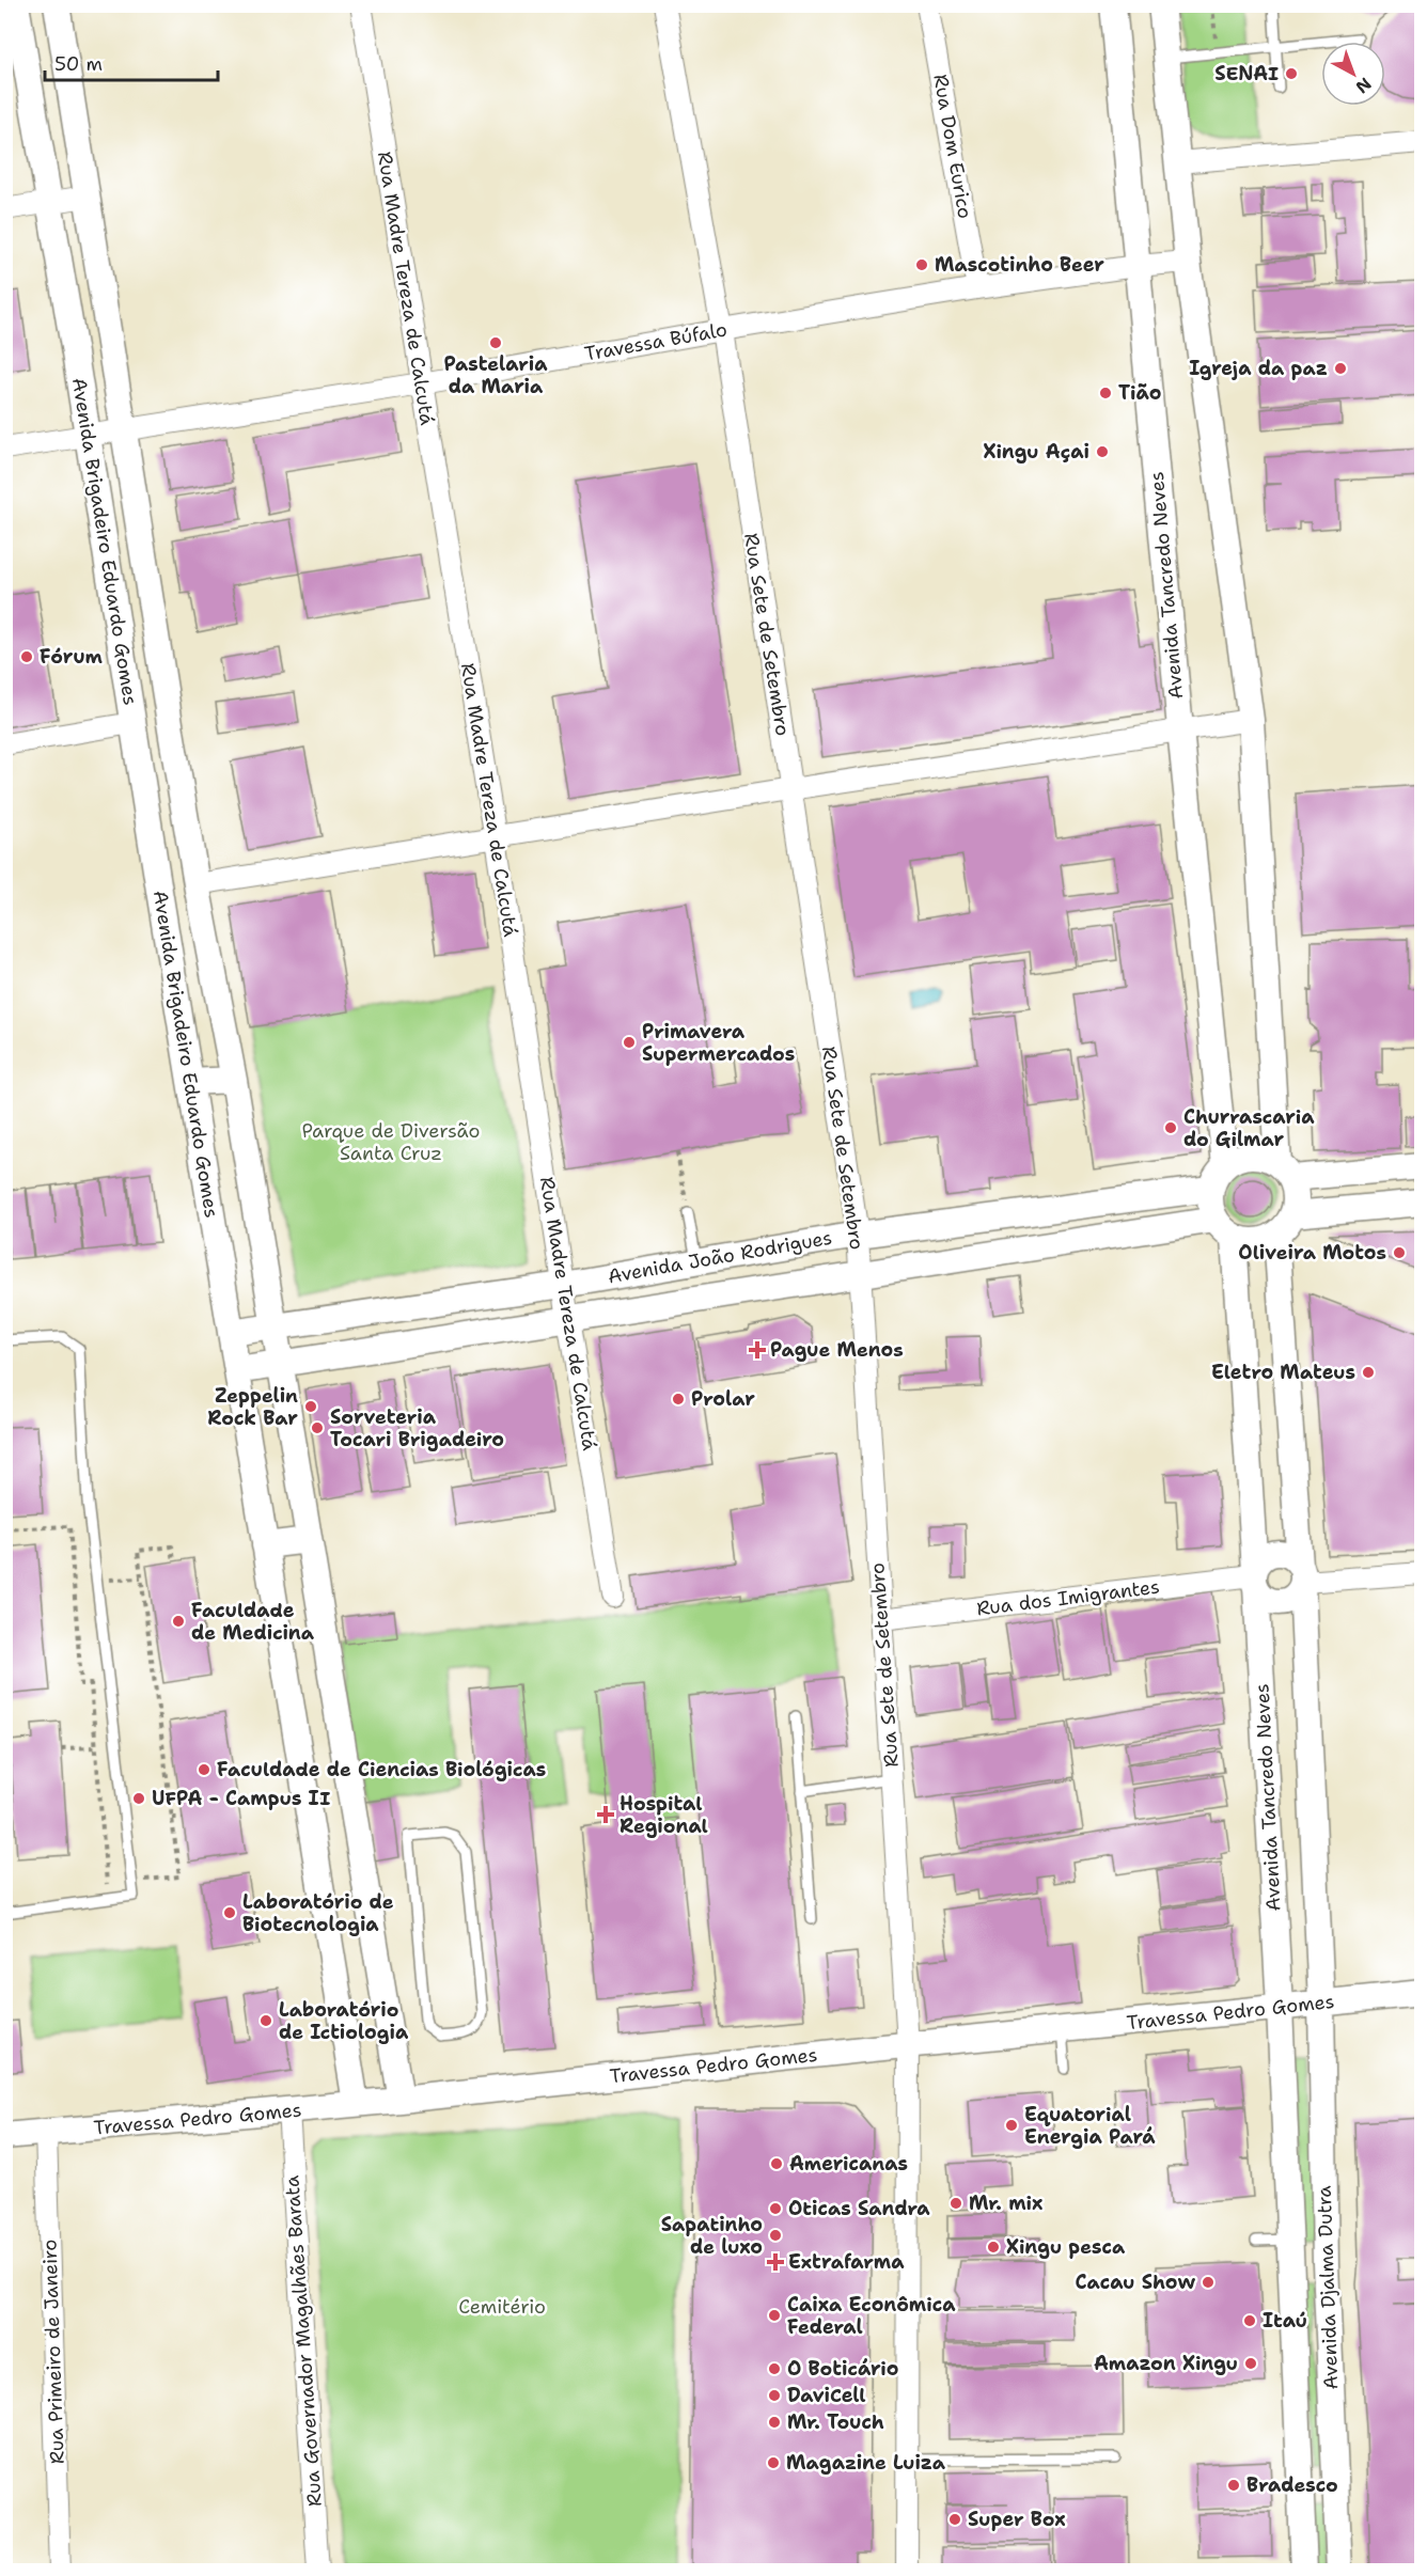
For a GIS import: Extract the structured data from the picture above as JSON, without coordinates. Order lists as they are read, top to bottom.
{
  "streets": {
    "street": [
      "Rua Dom Eurico",
      "Rua Madre Tereza de Calcutá",
      "Travessa Búfalo",
      "Avenida Brigadeiro Eduardo Gomes",
      "Avenida Tancredo Neves",
      "Rua Sete de Setembro",
      "Avenida João Rodrigues",
      "Rua dos Imigrantes",
      "Travessa Pedro Gomes",
      "Avenida Djalma Dutra",
      "Rua Governador Magalhães Barata",
      "Rua Primeiro de Janeiro"
    ]
  },
  "crossings": [
    ["Rua Dom Eurico", "Travessa Búfalo"],
    ["Rua Madre Tereza de Calcutá", "Travessa Búfalo"],
    ["Rua Madre Tereza de Calcutá", "Avenida João Rodrigues"],
    ["Travessa Búfalo", "Avenida Brigadeiro Eduardo Gomes"],
    ["Travessa Búfalo", "Avenida Tancredo Neves"],
    ["Travessa Búfalo", "Rua Sete de Setembro"],
    ["Avenida Brigadeiro Eduardo Gomes", "Avenida João Rodrigues"],
    ["Avenida Brigadeiro Eduardo Gomes", "Travessa Pedro Gomes"],
    ["Avenida Tancredo Neves", "Avenida João Rodrigues"],
    ["Avenida Tancredo Neves", "Rua dos Imigrantes"],
    ["Avenida Tancredo Neves", "Travessa Pedro Gomes"],
    ["Avenida Tancredo Neves", "Avenida Djalma Dutra"],
    ["Rua Sete de Setembro", "Avenida João Rodrigues"],
    ["Rua Sete de Setembro", "Rua dos Imigrantes"],
    ["Rua Sete de Setembro", "Travessa Pedro Gomes"],
    ["Travessa Pedro Gomes", "Avenida Djalma Dutra"],
    ["Travessa Pedro Gomes", "Rua Governador Magalhães Barata"],
    ["Travessa Pedro Gomes", "Rua Primeiro de Janeiro"]
  ],
  "parks": ["Parque de Diversão Santa Cruz", "Cemitério"],
  "places": {
    "other": [
      "SENAI",
      "Mascotinho Beer",
      "Pastelaria da Maria",
      "Igreja da paz",
      "Tião",
      "Xingu Açai",
      "Fórum",
      "Primavera Supermercados",
      "Churrascaria do Gilmar",
      "Oliveira Motos",
      "Eletro Mateus",
      "Prolar",
      "Zeppelin Rock Bar",
      "Sorveteria Tocari Brigadeiro",
      "Faculdade de Medicina",
      "Faculdade de Ciencias Biológicas",
      "UFPA - Campus II",
      "Laboratório de Biotecnologia",
      "Laboratório de Ictiologia",
      "Equatorial Energia Pará",
      "Americanas",
      "Mr. mix",
      "Oticas Sandra",
      "Sapatinho de luxo",
      "Xingu pesca",
      "Cacau Show",
      "Caixa Econômica Federal",
      "Itaú",
      "Amazon Xingu",
      "O Boticário",
      "DaviCell",
      "Mr. Touch",
      "Magazine Luiza",
      "Bradesco",
      "Super Box"
    ],
    "health": ["Pague Menos", "Hospital Regional", "Extrafarma"]
  },
  "scale_bar": "50 m",
  "north": "bottom right"
}
